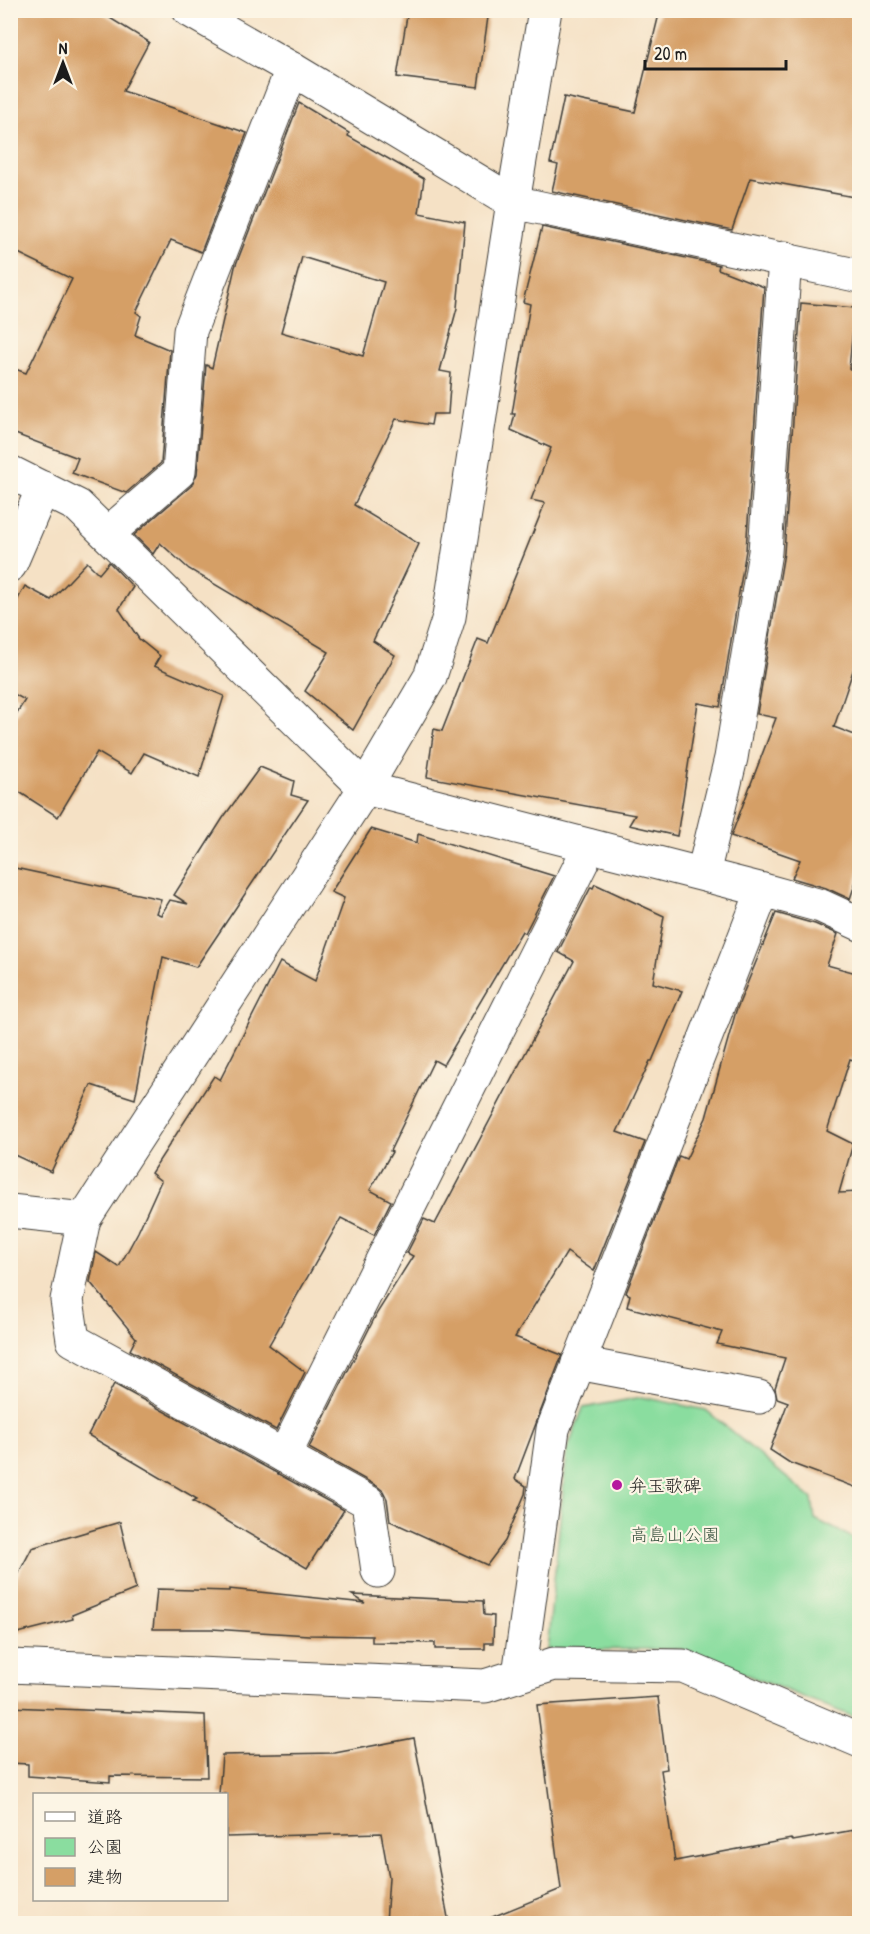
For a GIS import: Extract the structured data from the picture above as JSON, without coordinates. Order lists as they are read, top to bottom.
{
  "parks": ["高島山公園"],
  "places": ["弁玉歌碑"],
  "legend": ["道路", "公園", "建物"],
  "scale_bar": "20 m",
  "north": "top"
}
